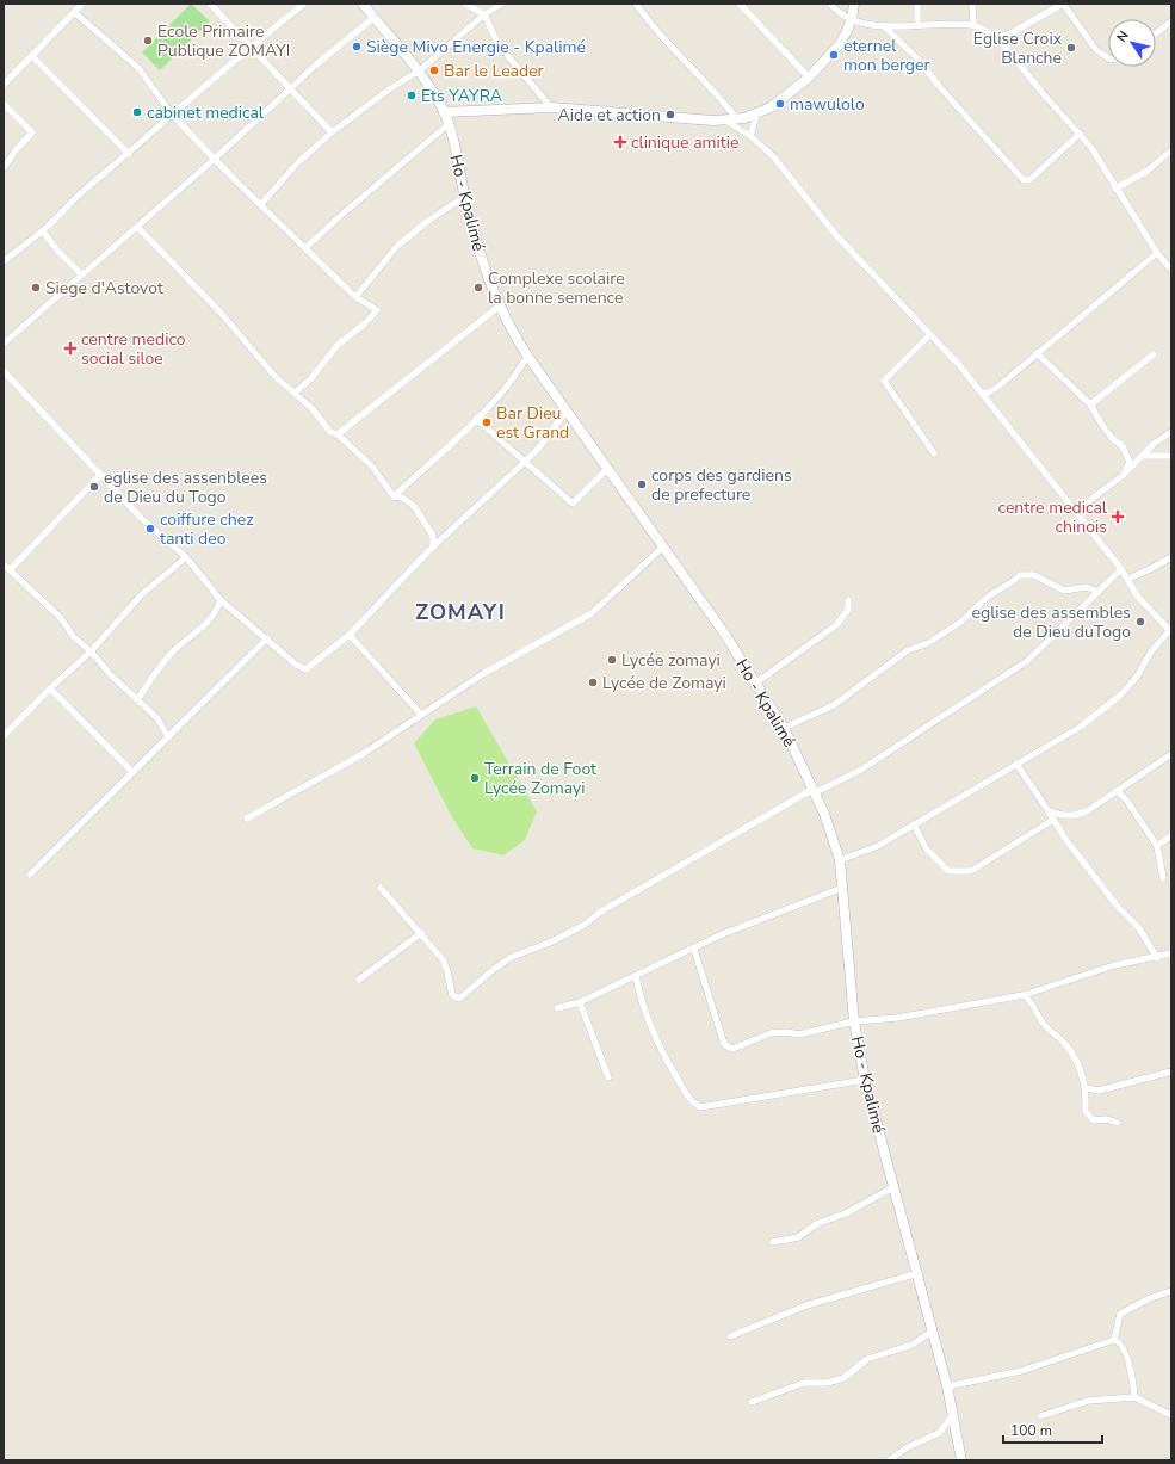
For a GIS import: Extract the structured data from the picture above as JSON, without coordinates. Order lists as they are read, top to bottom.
{
  "streets": {
    "main road": ["Ho - Kpalimé"]
  },
  "districts": ["ZOMAYI"],
  "places": {
    "other": [
      "Ecole Primaire Publique ZOMAYI",
      "Siège Mivo Energie - Kpalimé",
      "Eglise Croix Blanche",
      "eternel mon berger",
      "Bar le Leader",
      "Ets YAYRA",
      "mawulolo",
      "cabinet medical",
      "Aide et action",
      "Siege d'Astovot",
      "Complexe scolaire la bonne semence",
      "Bar Dieu est Grand",
      "corps des gardiens de prefecture",
      "eglise des assenblees de Dieu du Togo",
      "coiffure chez tanti deo",
      "eglise des assembles de Dieu duTogo",
      "Lycée zomayi",
      "Lycée de Zomayi",
      "Terrain de Foot Lycée Zomayi"
    ],
    "health": ["clinique amitie", "centre medico social siloe", "centre medical chinois"]
  },
  "scale_bar": "100 m",
  "north": "top left"
}
